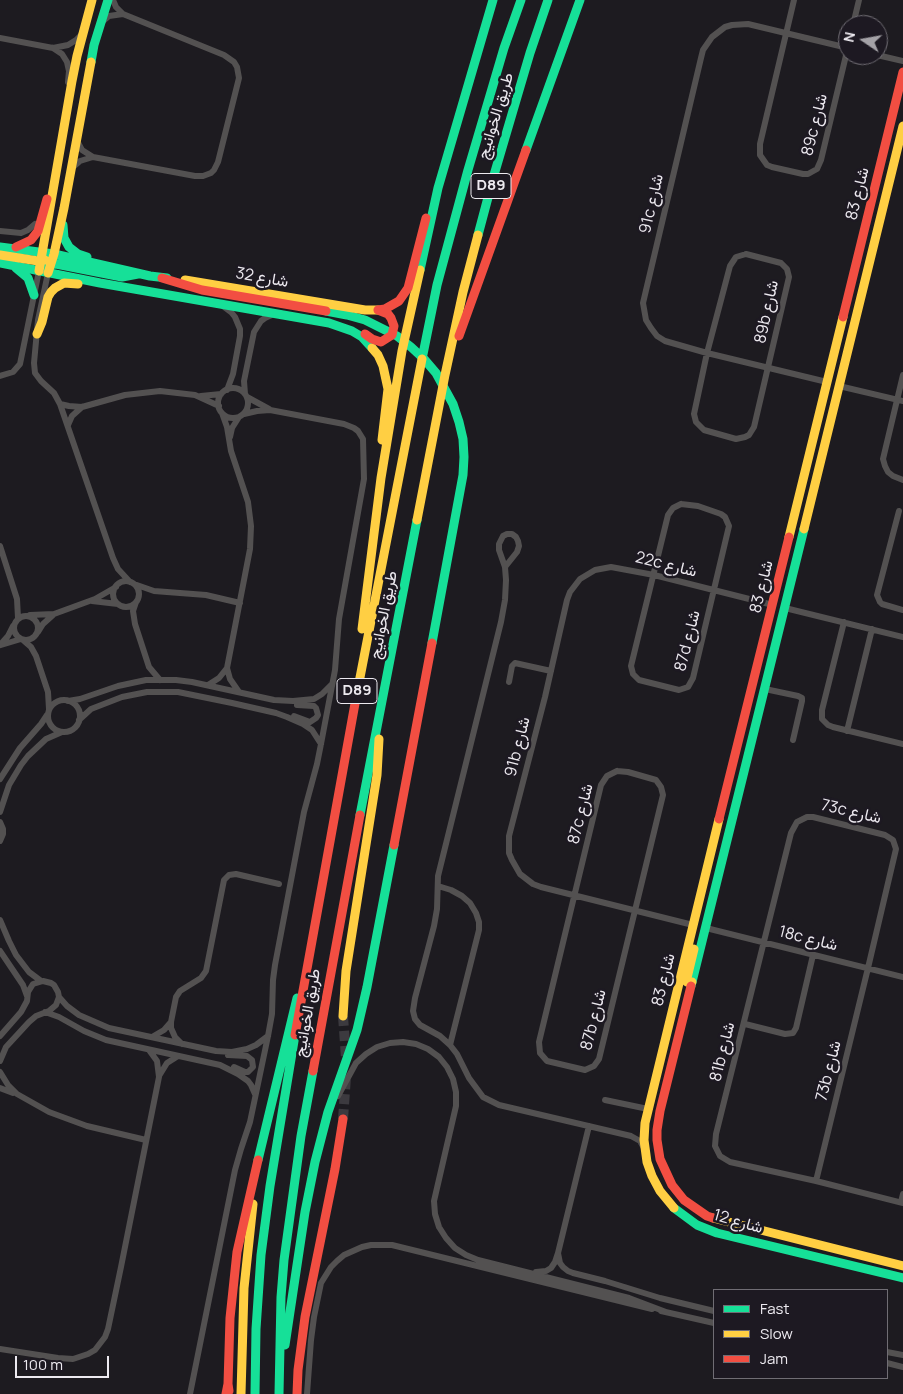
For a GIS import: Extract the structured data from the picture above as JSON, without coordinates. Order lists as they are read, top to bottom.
{
  "streets": {
    "main road": [
      "طريق الخوانيج",
      "D89",
      "شارع 83",
      "شارع 32",
      "شارع 12"
    ],
    "street": [
      "89c شارع",
      "91c شارع",
      "89b شارع",
      "22c شارع",
      "87d شارع",
      "91b شارع",
      "73c شارع",
      "87c شارع",
      "18c شارع",
      "87b شارع",
      "81b شارع",
      "73b شارع"
    ]
  },
  "crossings": [
    ["89c شارع", "91c شارع"],
    ["شارع 83", "91c شارع"],
    ["شارع 83", "22c شارع"],
    ["شارع 83", "18c شارع"],
    ["شارع 83", "شارع 12"],
    ["91c شارع", "89b شارع"],
    ["22c شارع", "87d شارع"],
    ["22c شارع", "91b شارع"],
    ["91b شارع", "87c شارع"],
    ["91b شارع", "87b شارع"],
    ["73c شارع", "18c شارع"],
    ["73c شارع", "81b شارع"],
    ["73c شارع", "73b شارع"],
    ["87c شارع", "87b شارع"],
    ["18c شارع", "81b شارع"],
    ["18c شارع", "73b شارع"],
    ["81b شارع", "73b شارع"]
  ],
  "legend": ["Fast", "Slow", "Jam"],
  "scale_bar": "100 m",
  "north": "left"
}
